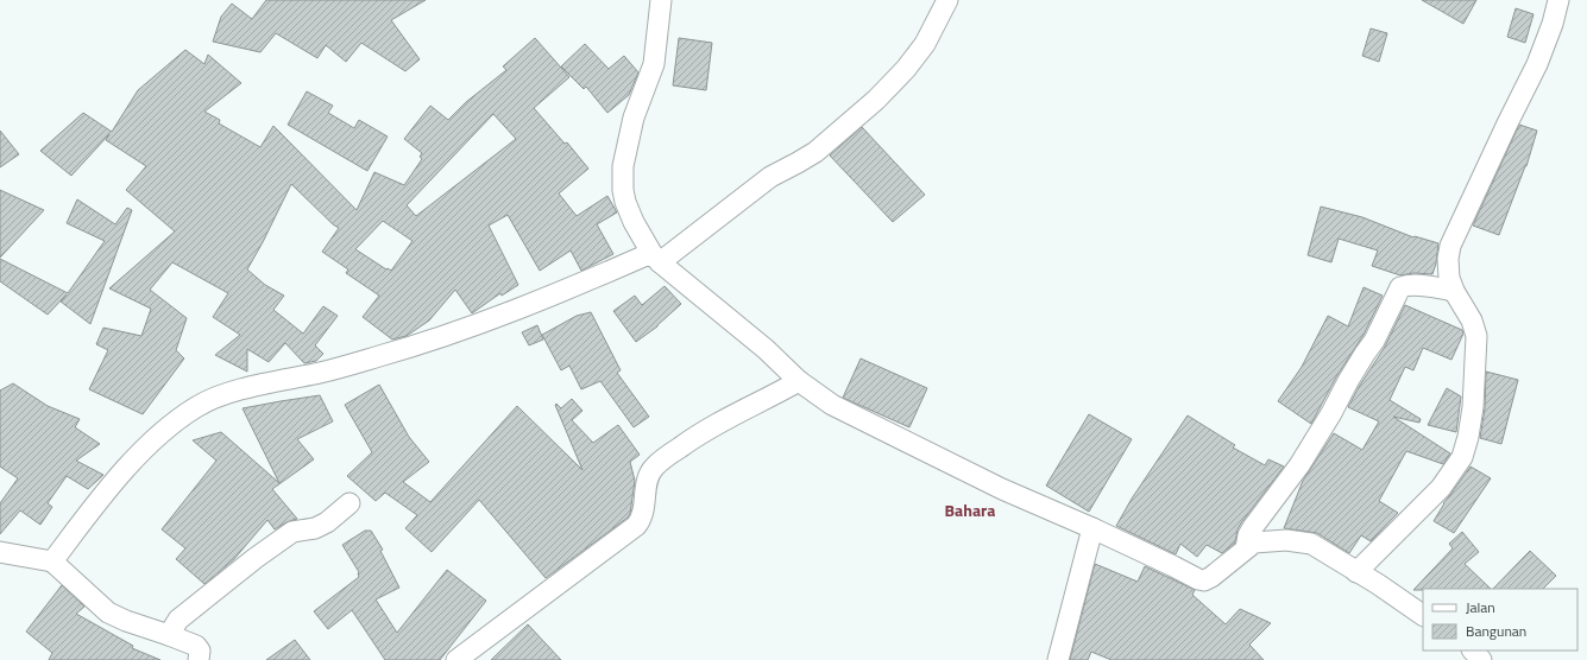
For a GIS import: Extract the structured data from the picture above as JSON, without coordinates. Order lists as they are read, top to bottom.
{
  "districts": ["Bahara"],
  "legend": ["Jalan", "Bangunan"]
}
